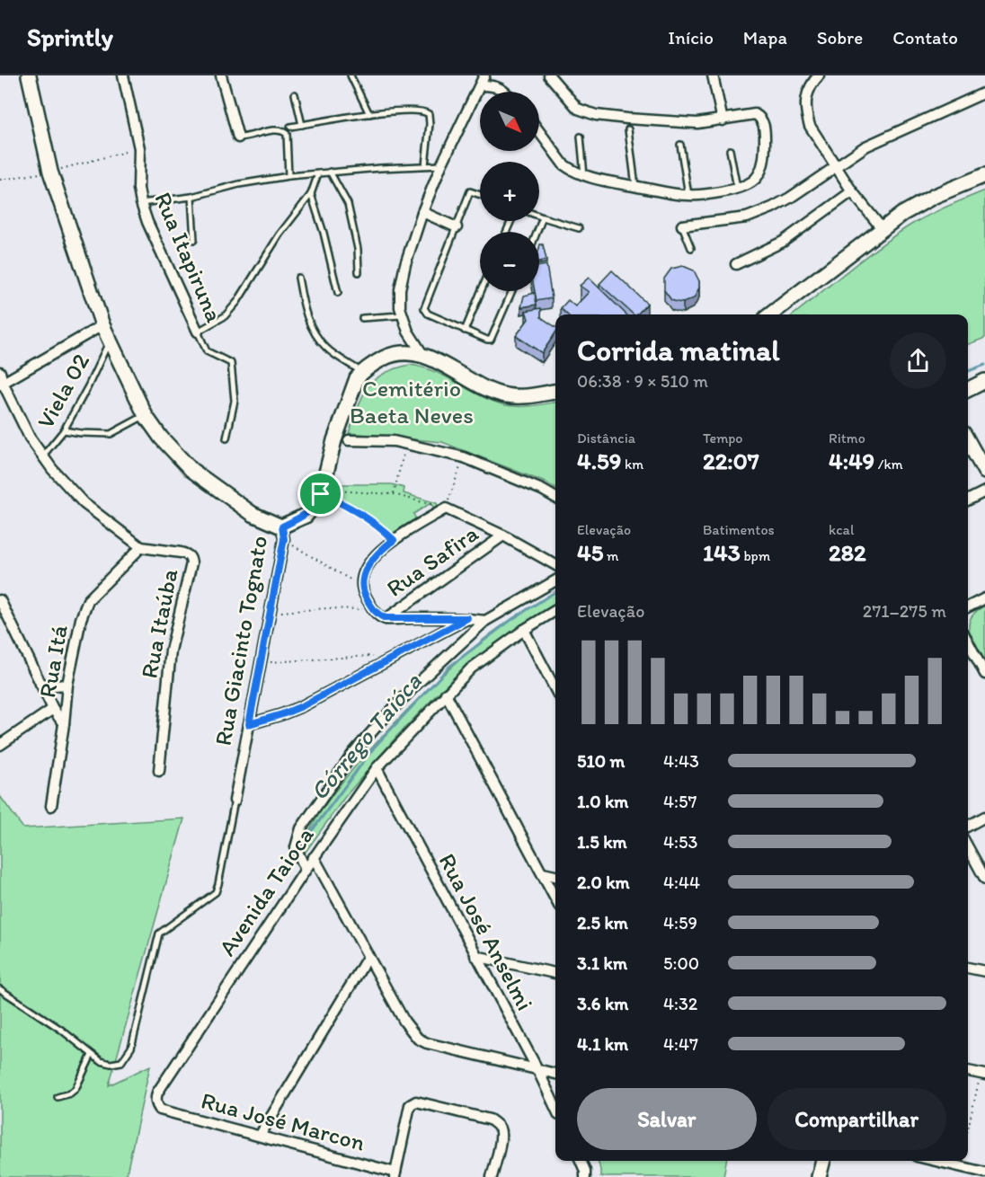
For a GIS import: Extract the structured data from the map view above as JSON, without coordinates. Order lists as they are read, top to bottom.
{
  "streets": {
    "street": [
      "Rua Itapiruna",
      "Rua Safira",
      "Rua Itaúba",
      "Rua Giacinto Tognato",
      "Rua Itá",
      "Avenida Taioca",
      "Rua José Anselmi",
      "Rua José Marcon"
    ],
    "lane": ["Viela 02"]
  },
  "crossings": [
    ["Viela 02", "Rua Itaúba"],
    ["Rua Itaúba", "Rua Itá"],
    ["Avenida Taioca", "Rua José Anselmi"],
    ["Avenida Taioca", "Rua José Marcon"]
  ],
  "water": ["Córrego Taióca"],
  "parks": ["Cemitério Baeta Neves"],
  "north": "bottom right",
  "page": {
    "header": "Sprintly",
    "nav": [
      "Início",
      "Mapa",
      "Sobre",
      "Contato"
    ],
    "map_buttons": ["+", "−"],
    "heading": ["Corrida matinal", "06:38 · 9 × 510 m"],
    "stats": [
      ["Distância", "4.59 km"],
      ["Tempo", "22:07"],
      ["Ritmo", "4:49 /km"],
      ["Elevação", "45 m"],
      ["Batimentos", "143 bpm"],
      ["kcal", "282"]
    ],
    "chart": ["Elevação", "271–275 m"],
    "list": [
      {
        "name": "510 m",
        "note": "4:43"
      },
      {
        "name": "1.0 km",
        "note": "4:57"
      },
      {
        "name": "1.5 km",
        "note": "4:53"
      },
      {
        "name": "2.0 km",
        "note": "4:44"
      },
      {
        "name": "2.5 km",
        "note": "4:59"
      },
      {
        "name": "3.1 km",
        "note": "5:00"
      },
      {
        "name": "3.6 km",
        "note": "4:32"
      },
      {
        "name": "4.1 km",
        "note": "4:47"
      }
    ],
    "buttons": ["Salvar", "Compartilhar"]
  }
}
